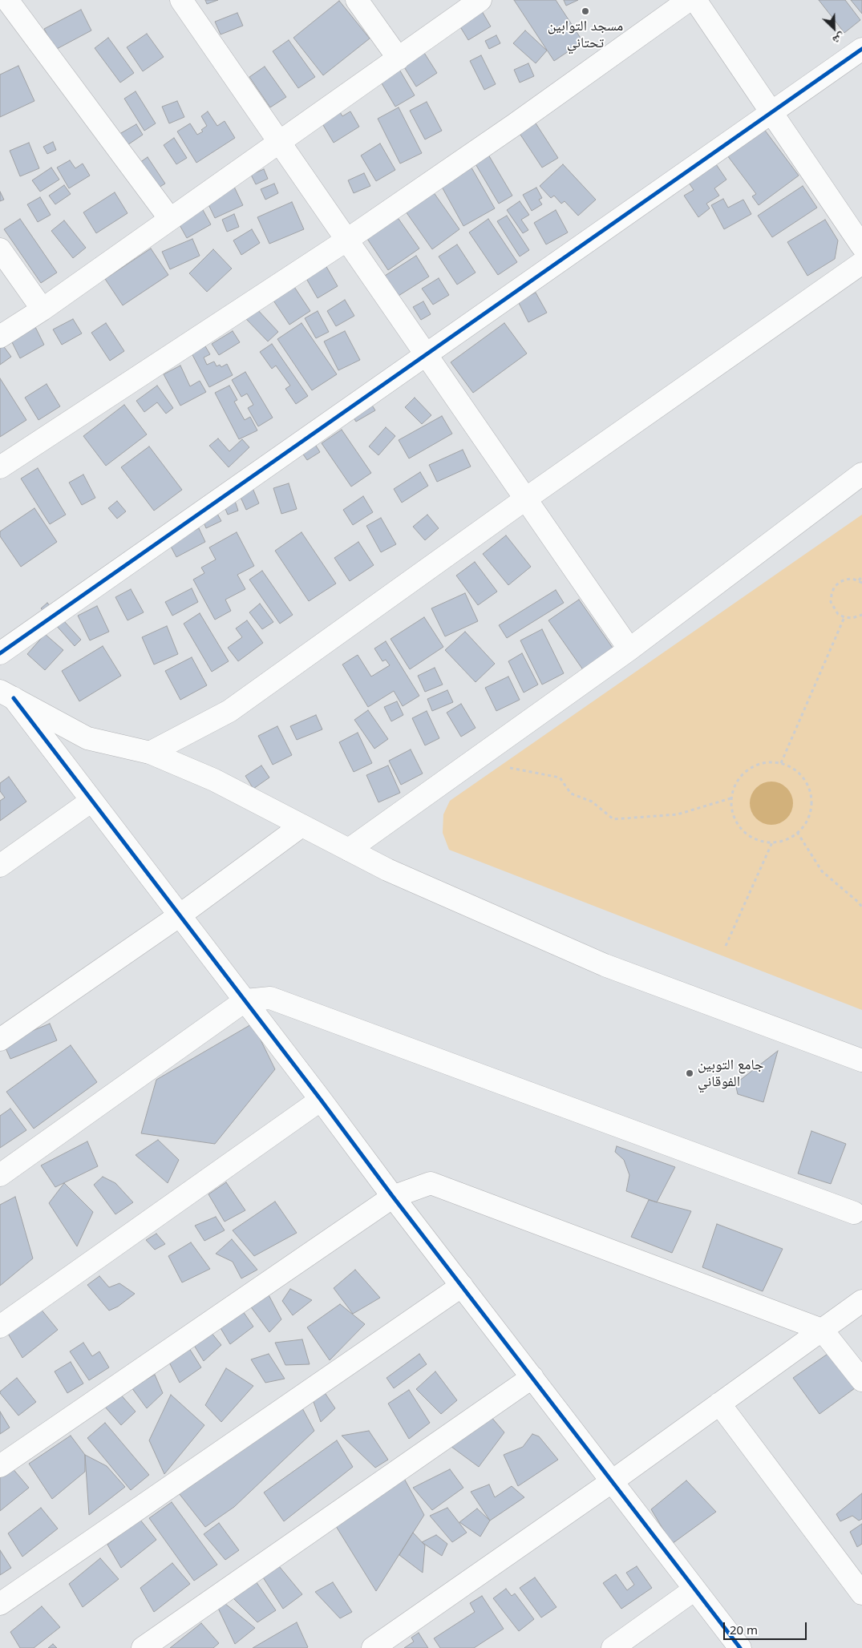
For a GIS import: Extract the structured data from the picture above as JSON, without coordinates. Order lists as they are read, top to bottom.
{
  "places": ["مسجد التوابين تحتاني", "جامع التوبين الفوقاني"],
  "scale_bar": "20 m",
  "north": "bottom right"
}
